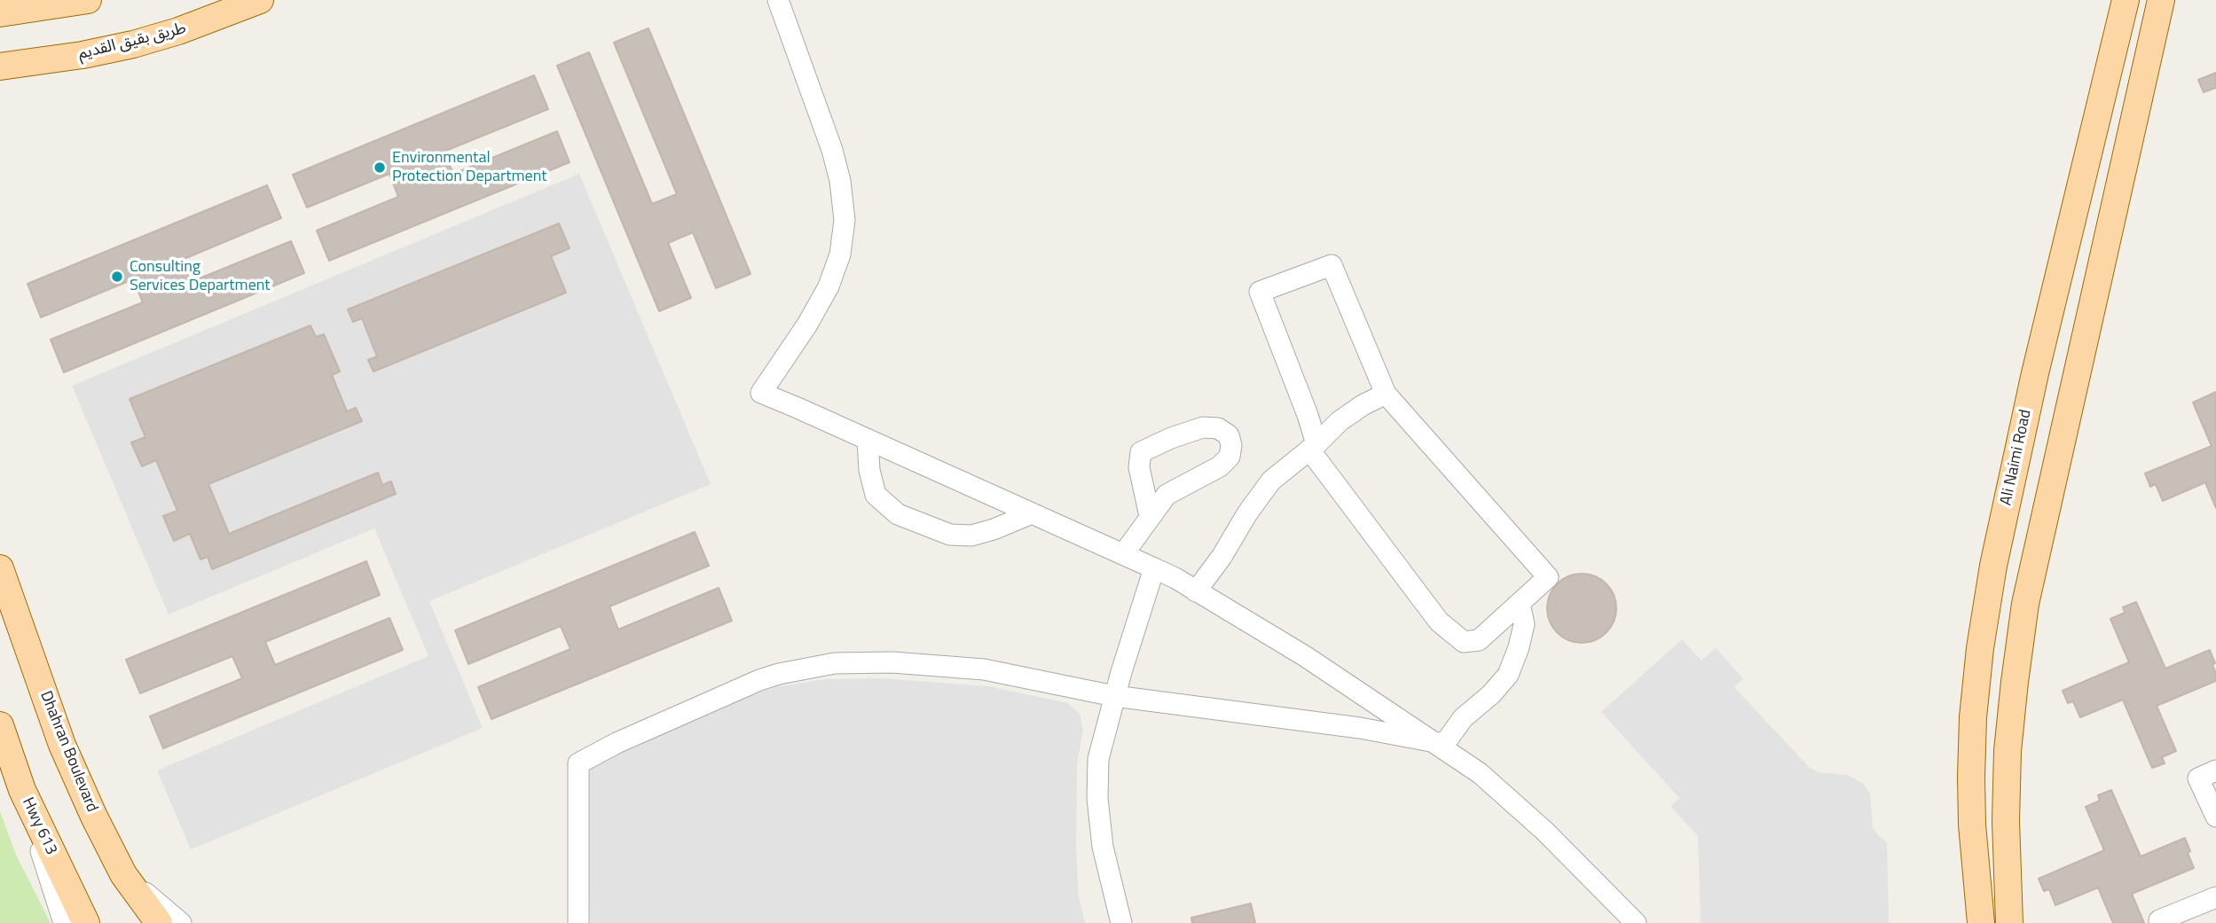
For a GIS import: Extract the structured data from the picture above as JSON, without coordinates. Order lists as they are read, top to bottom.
{
  "streets": {
    "main road": [
      "طريق بقيق القديم",
      "Ali Naimi Road",
      "Dhahran Boulevard",
      "Hwy 613"
    ]
  },
  "places": ["Environmental Protection Department", "Consulting Services Department"]
}
